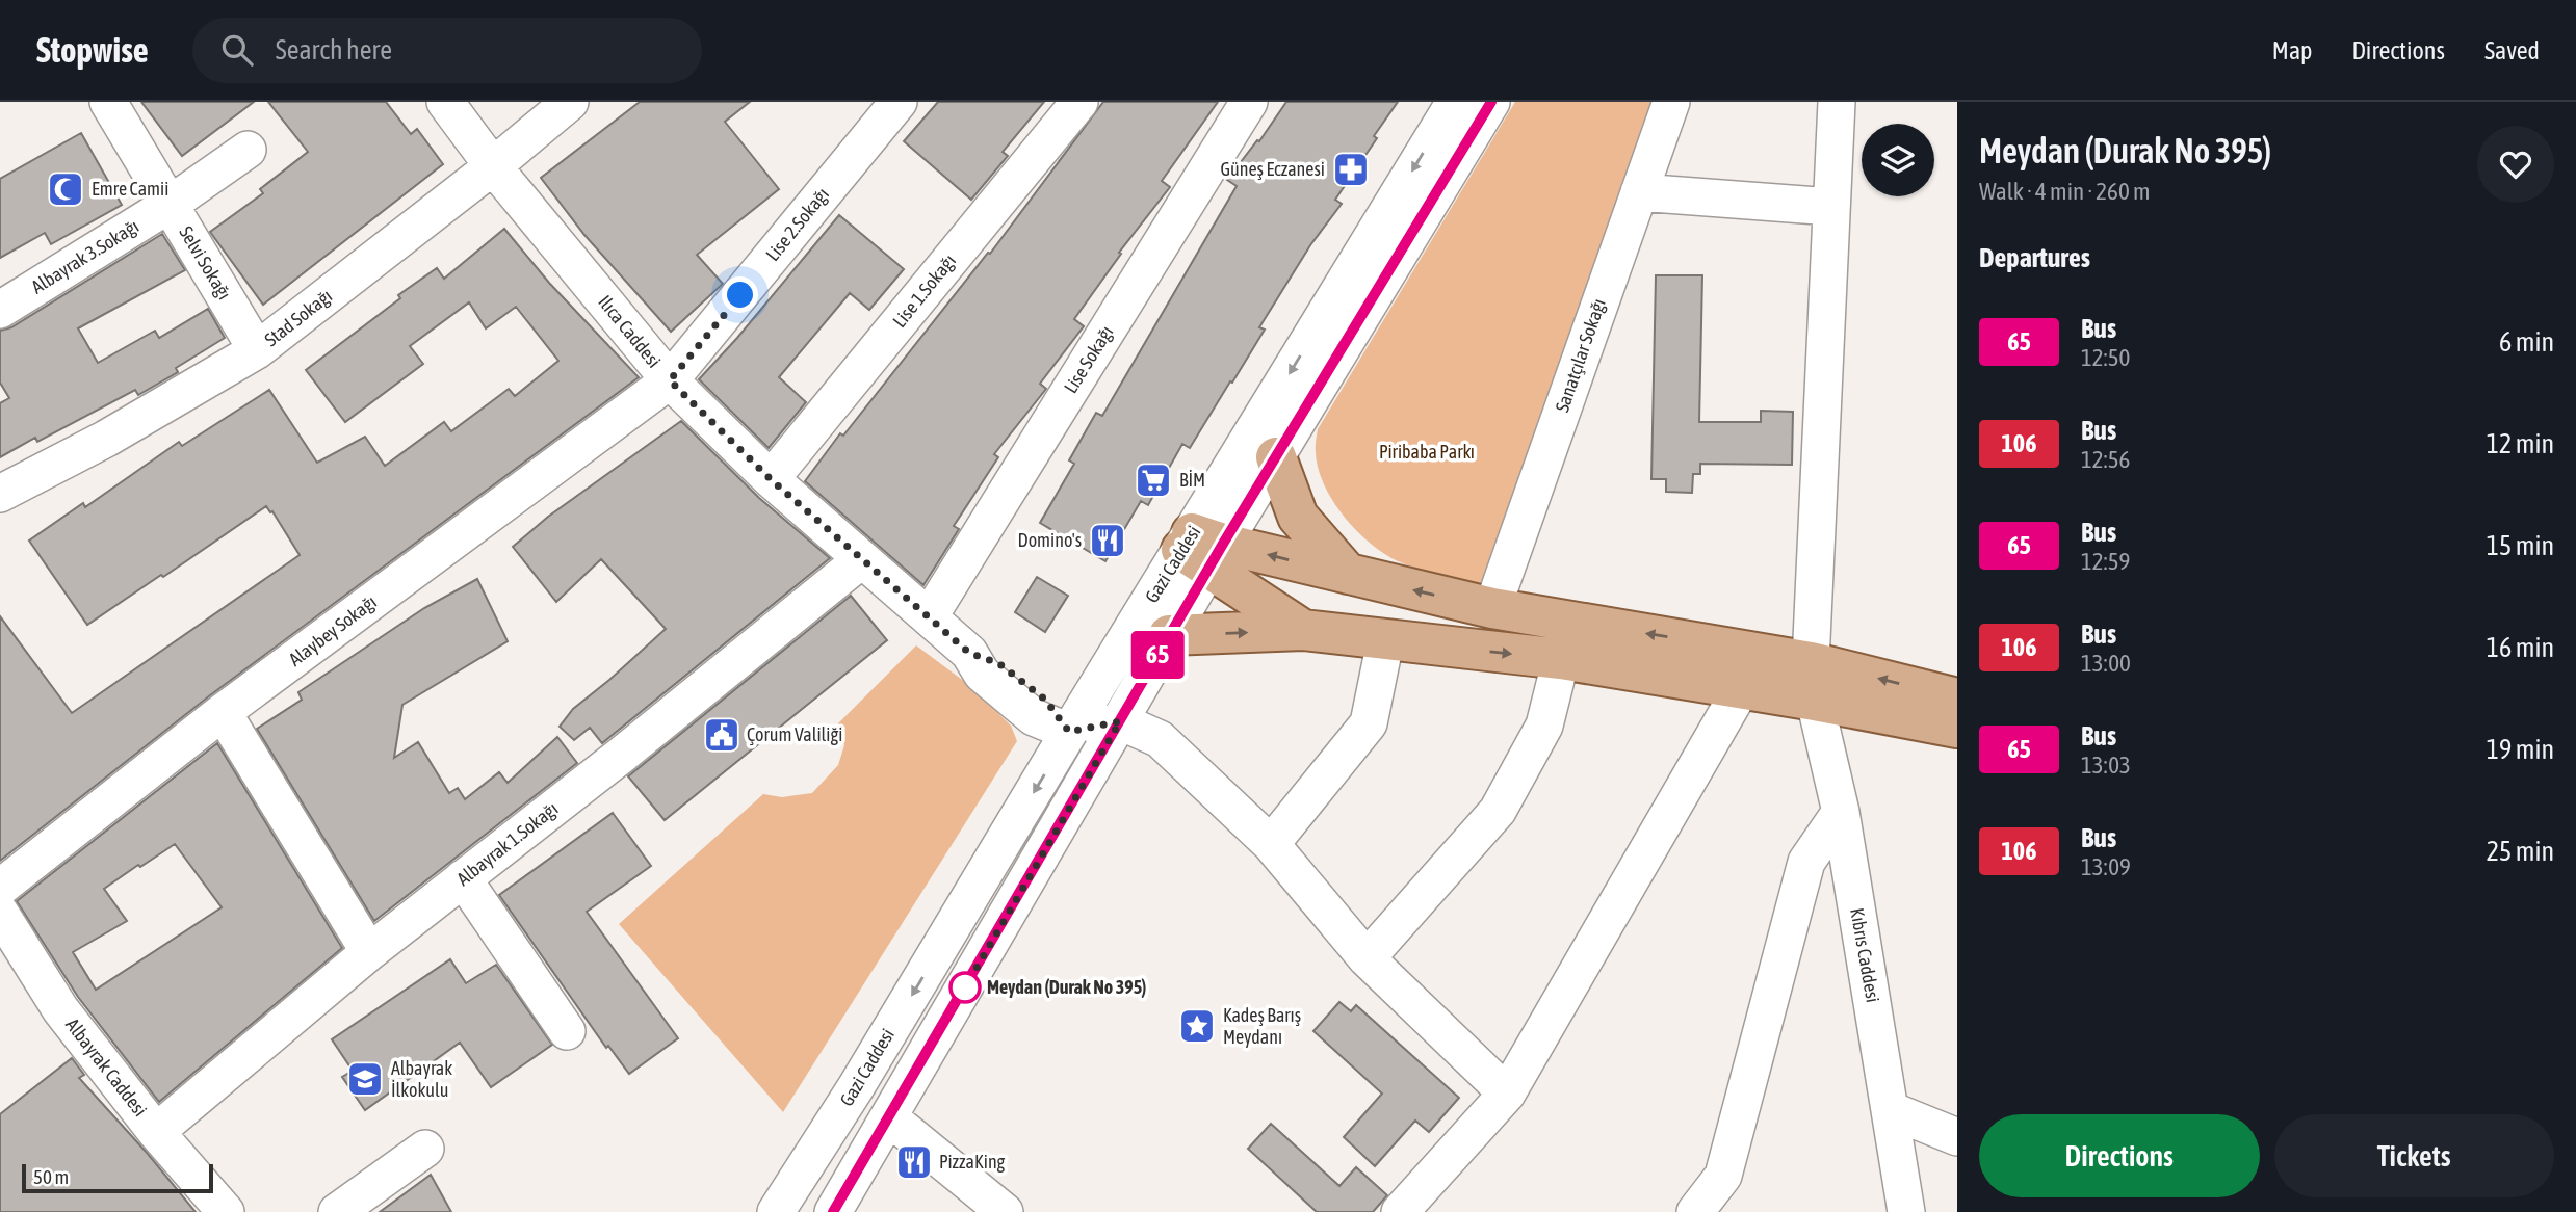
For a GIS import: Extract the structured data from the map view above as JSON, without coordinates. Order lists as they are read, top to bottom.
{
  "streets": {
    "street": [
      "Lise 2.Sokağı",
      "Albayrak 3.Sokağı",
      "Selvi Sokağı",
      "Lise 1.Sokağı",
      "Stad Sokağı",
      "Ilıca Caddesi",
      "Sanatçılar Sokağı",
      "Lise Sokağı",
      "Gazi Caddesi",
      "Alaybey Sokağı",
      "Albayrak 1.Sokağı",
      "Kıbrıs Caddesi",
      "Albayrak Caddesi"
    ]
  },
  "crossings": [
    ["Lise 2.Sokağı", "Ilıca Caddesi"],
    ["Lise 2.Sokağı", "Alaybey Sokağı"],
    ["Albayrak 3.Sokağı", "Selvi Sokağı"],
    ["Selvi Sokağı", "Stad Sokağı"],
    ["Lise 1.Sokağı", "Ilıca Caddesi"],
    ["Stad Sokağı", "Ilıca Caddesi"],
    ["Ilıca Caddesi", "Lise Sokağı"],
    ["Ilıca Caddesi", "Gazi Caddesi"],
    ["Ilıca Caddesi", "Alaybey Sokağı"],
    ["Ilıca Caddesi", "Albayrak 1.Sokağı"],
    ["Albayrak 1.Sokağı", "Albayrak Caddesi"]
  ],
  "parks": ["Piribaba Parkı"],
  "places": {
    "pharmacy": ["Güneş Eczanesi"],
    "mosque": ["Emre Camii"],
    "supermarket": ["BİM"],
    "restaurant": ["Domino's", "PizzaKing"],
    "public building": ["Çorum Valiliği"],
    "other": ["Meydan (Durak No 395)"],
    "place": ["Kadeş Barış Meydanı"],
    "school or university": ["Albayrak İlkokulu"]
  },
  "lines": ["bus line 65"],
  "scale_bar": "50 m",
  "page": {
    "header": "Stopwise",
    "search": "Search here",
    "nav": ["Map", "Directions", "Saved"],
    "on_map": "65",
    "heading": [
      ["Meydan (Durak No 395)", "Walk · 4 min · 260 m"],
      "Departures"
    ],
    "list": [
      {
        "mark": "65",
        "name": "Bus",
        "note": "12:50",
        "value": "6 min"
      },
      {
        "mark": "106",
        "name": "Bus",
        "note": "12:56",
        "value": "12 min"
      },
      {
        "mark": "65",
        "name": "Bus",
        "note": "12:59",
        "value": "15 min"
      },
      {
        "mark": "106",
        "name": "Bus",
        "note": "13:00",
        "value": "16 min"
      },
      {
        "mark": "65",
        "name": "Bus",
        "note": "13:03",
        "value": "19 min"
      },
      {
        "mark": "106",
        "name": "Bus",
        "note": "13:09",
        "value": "25 min"
      }
    ],
    "buttons": ["Directions", "Tickets"],
    "scale": "50 m"
  }
}
